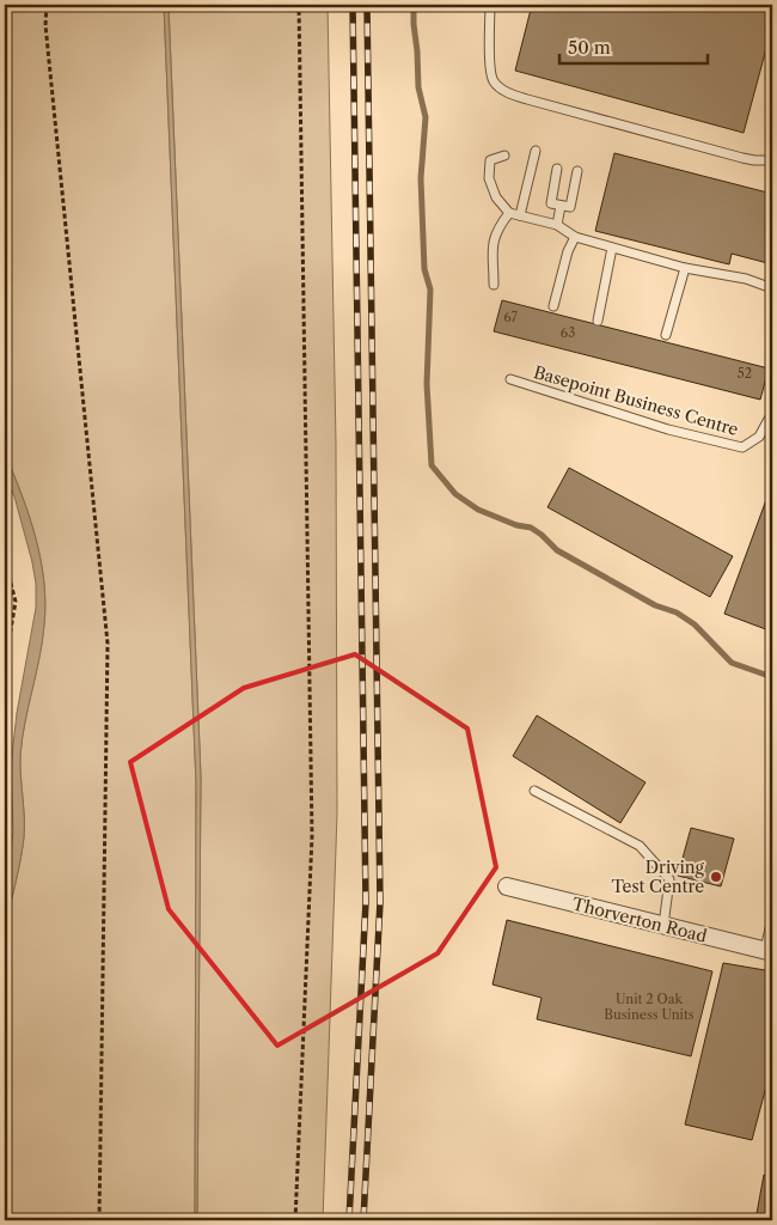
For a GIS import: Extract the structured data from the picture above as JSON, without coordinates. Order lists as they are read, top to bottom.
{
  "streets": {
    "street": ["Thorverton Road"],
    "lane": ["Basepoint Business Centre"]
  },
  "places": ["Driving Test Centre"],
  "house_numbers": [
    "67",
    "63",
    "52",
    "Unit 2 Oak Business Units"
  ],
  "scale_bar": "50 m"
}
